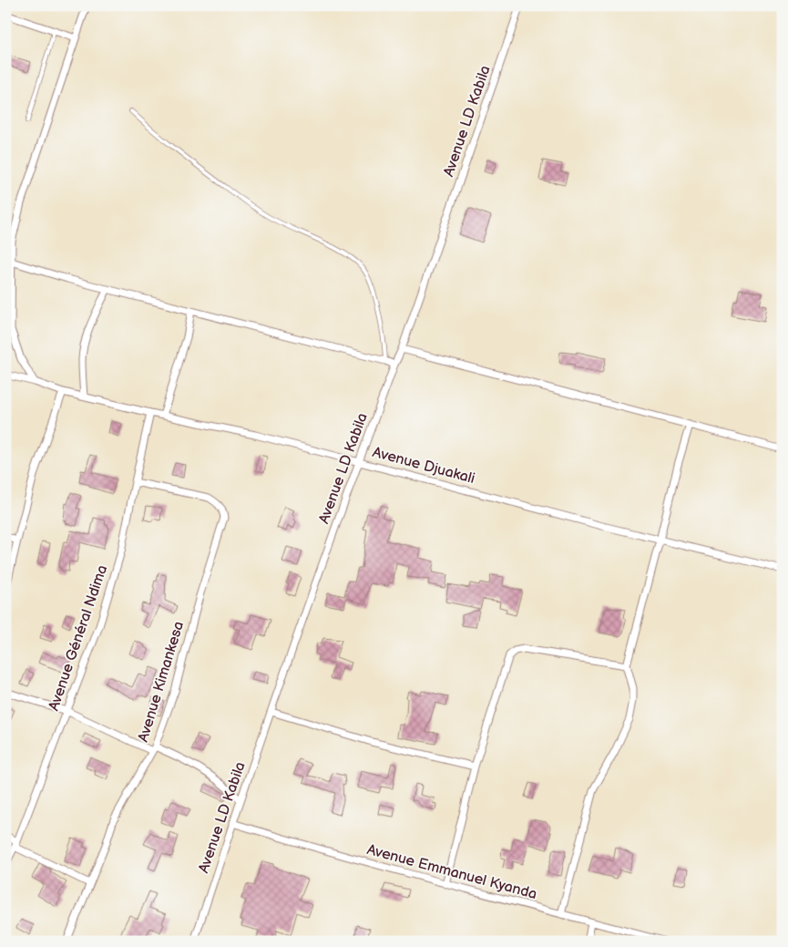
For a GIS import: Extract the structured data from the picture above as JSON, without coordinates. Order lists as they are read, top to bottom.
{
  "streets": {
    "street": [
      "Avenue LD Kabila",
      "Avenue Djuakali",
      "Avenue Général Ndima",
      "Avenue Kimankesa",
      "Avenue Emmanuel Kyanda"
    ]
  },
  "crossings": [
    ["Avenue LD Kabila", "Avenue Djuakali"],
    ["Avenue LD Kabila", "Avenue Emmanuel Kyanda"],
    ["Avenue Djuakali", "Avenue Général Ndima"],
    ["Avenue Général Ndima", "Avenue Kimankesa"]
  ]
}
